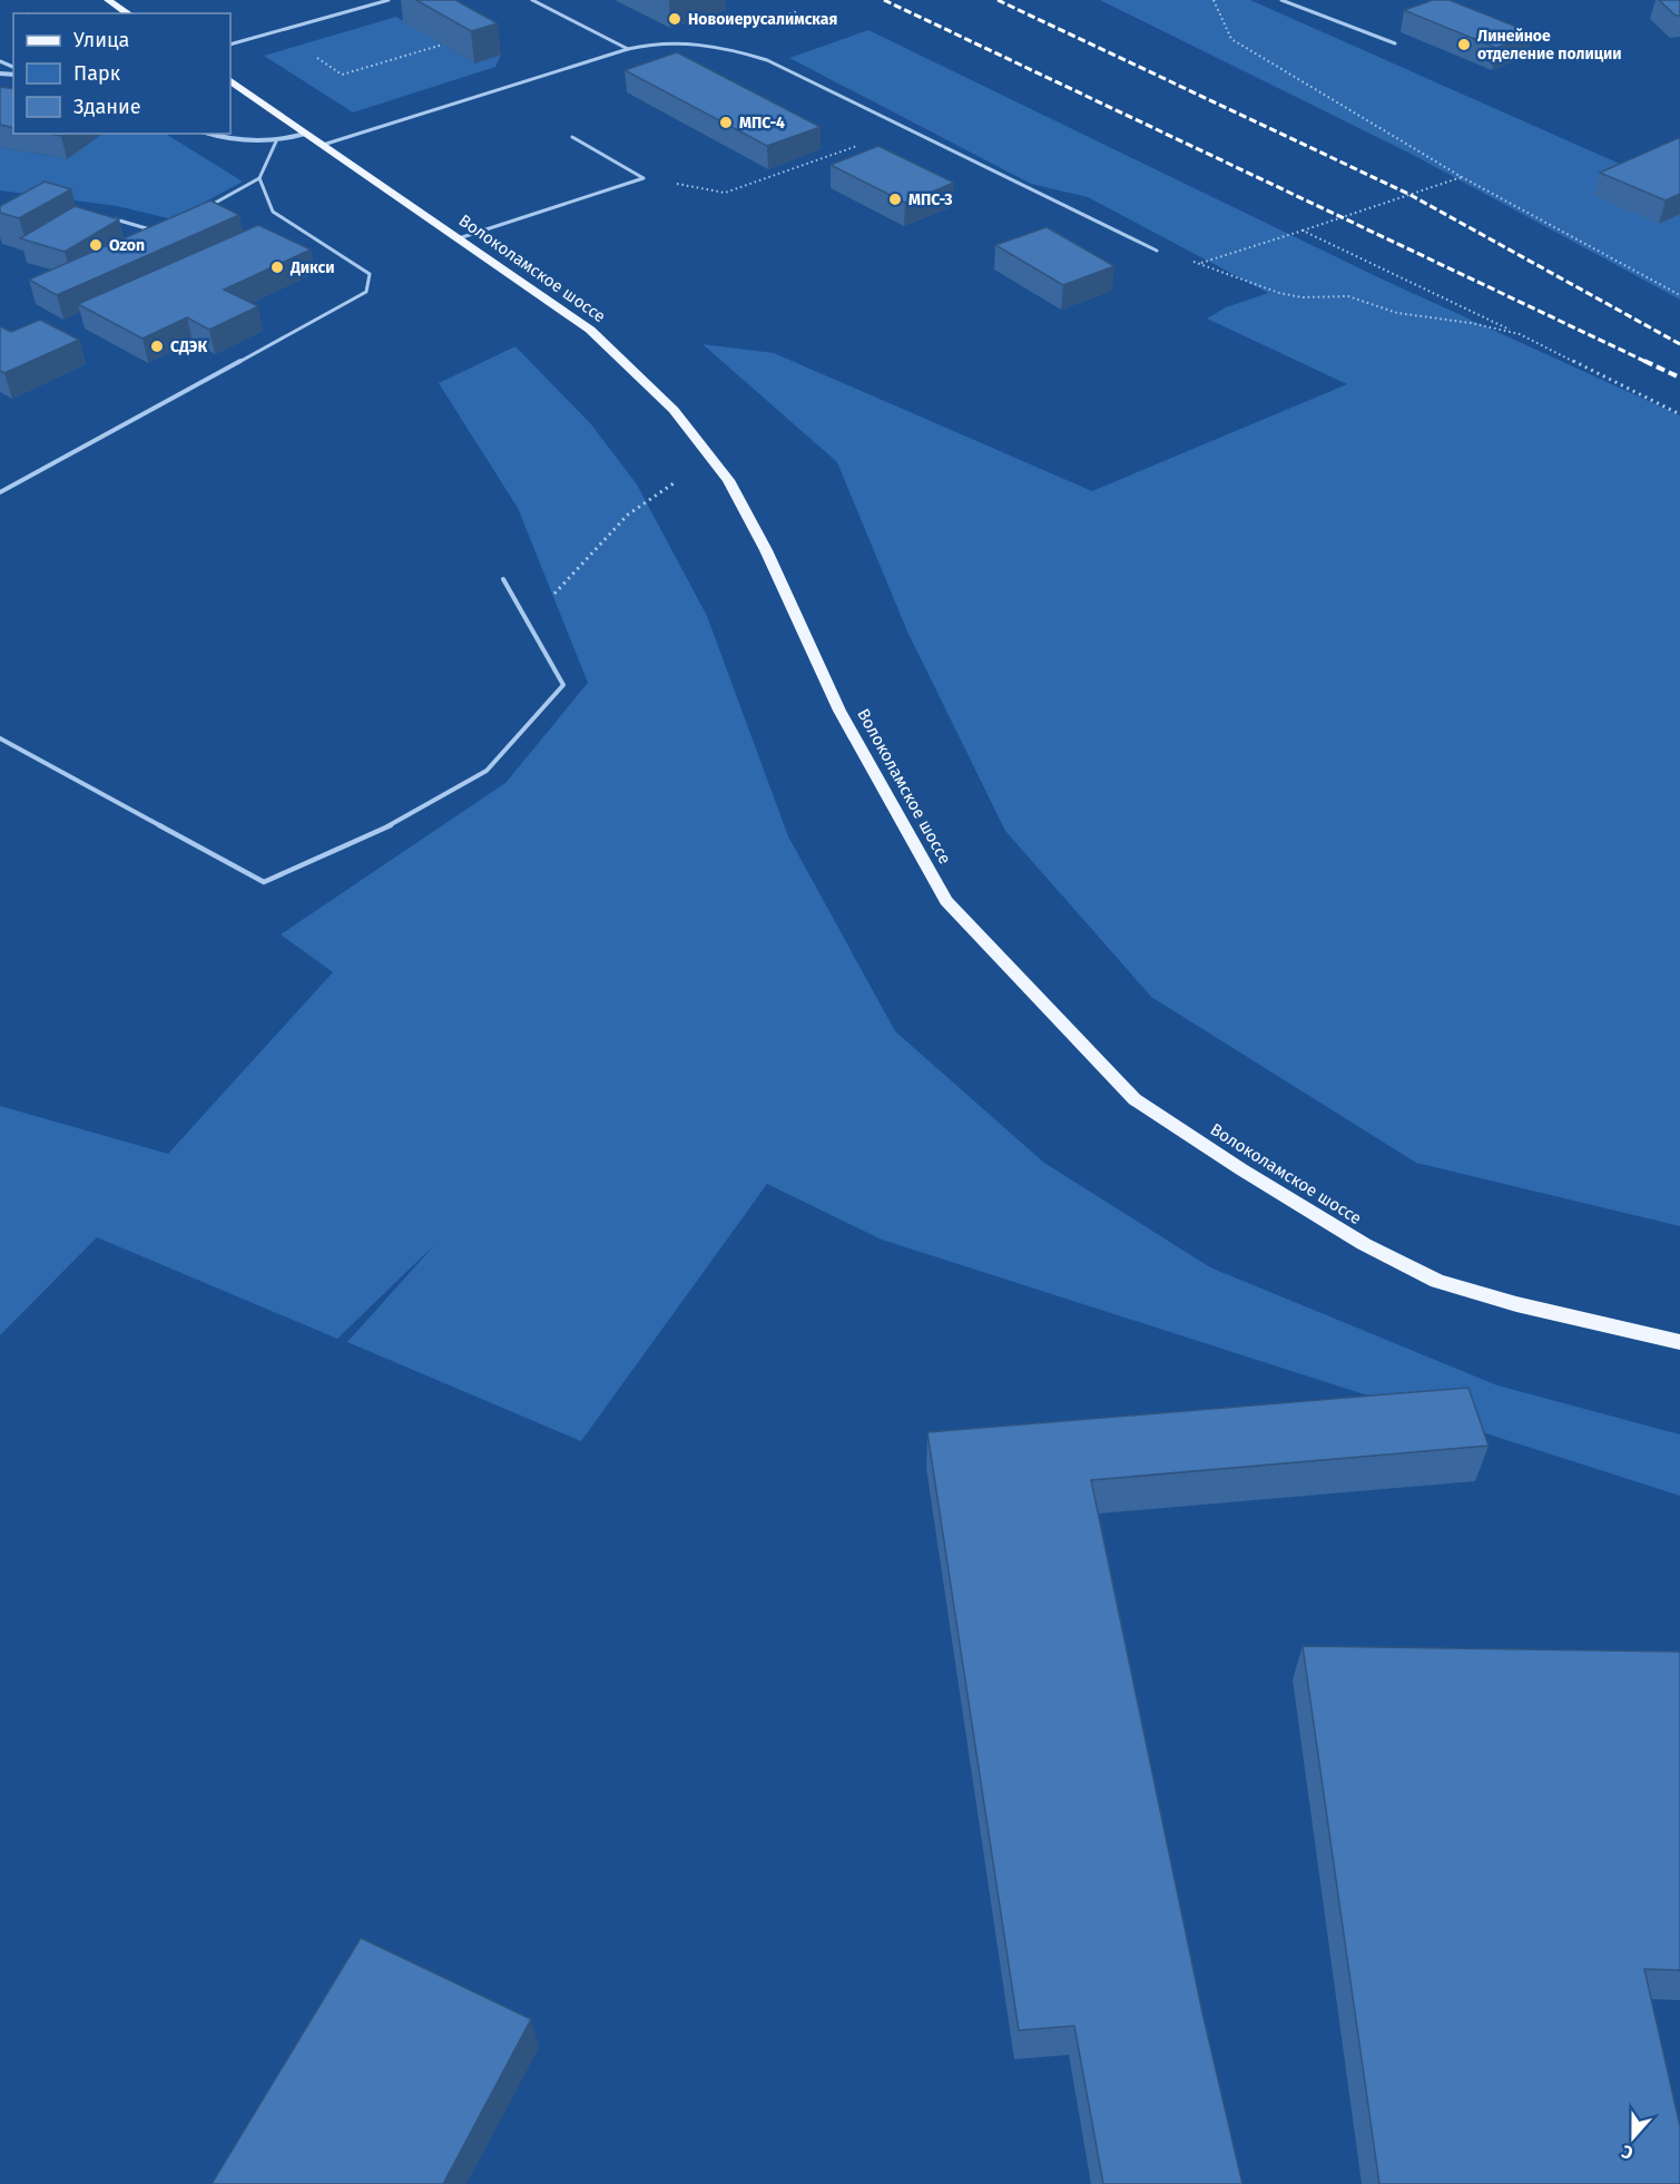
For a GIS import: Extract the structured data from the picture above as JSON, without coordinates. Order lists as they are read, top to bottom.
{
  "streets": {
    "main road": ["Волоколамское шоссе"]
  },
  "places": [
    "Новоиерусалимская",
    "Линейное отделение полиции",
    "МПС-4",
    "МПС-3",
    "Ozon",
    "Дикси",
    "СДЭК"
  ],
  "legend": ["Улица", "Парк", "Здание"],
  "north": "bottom"
}
